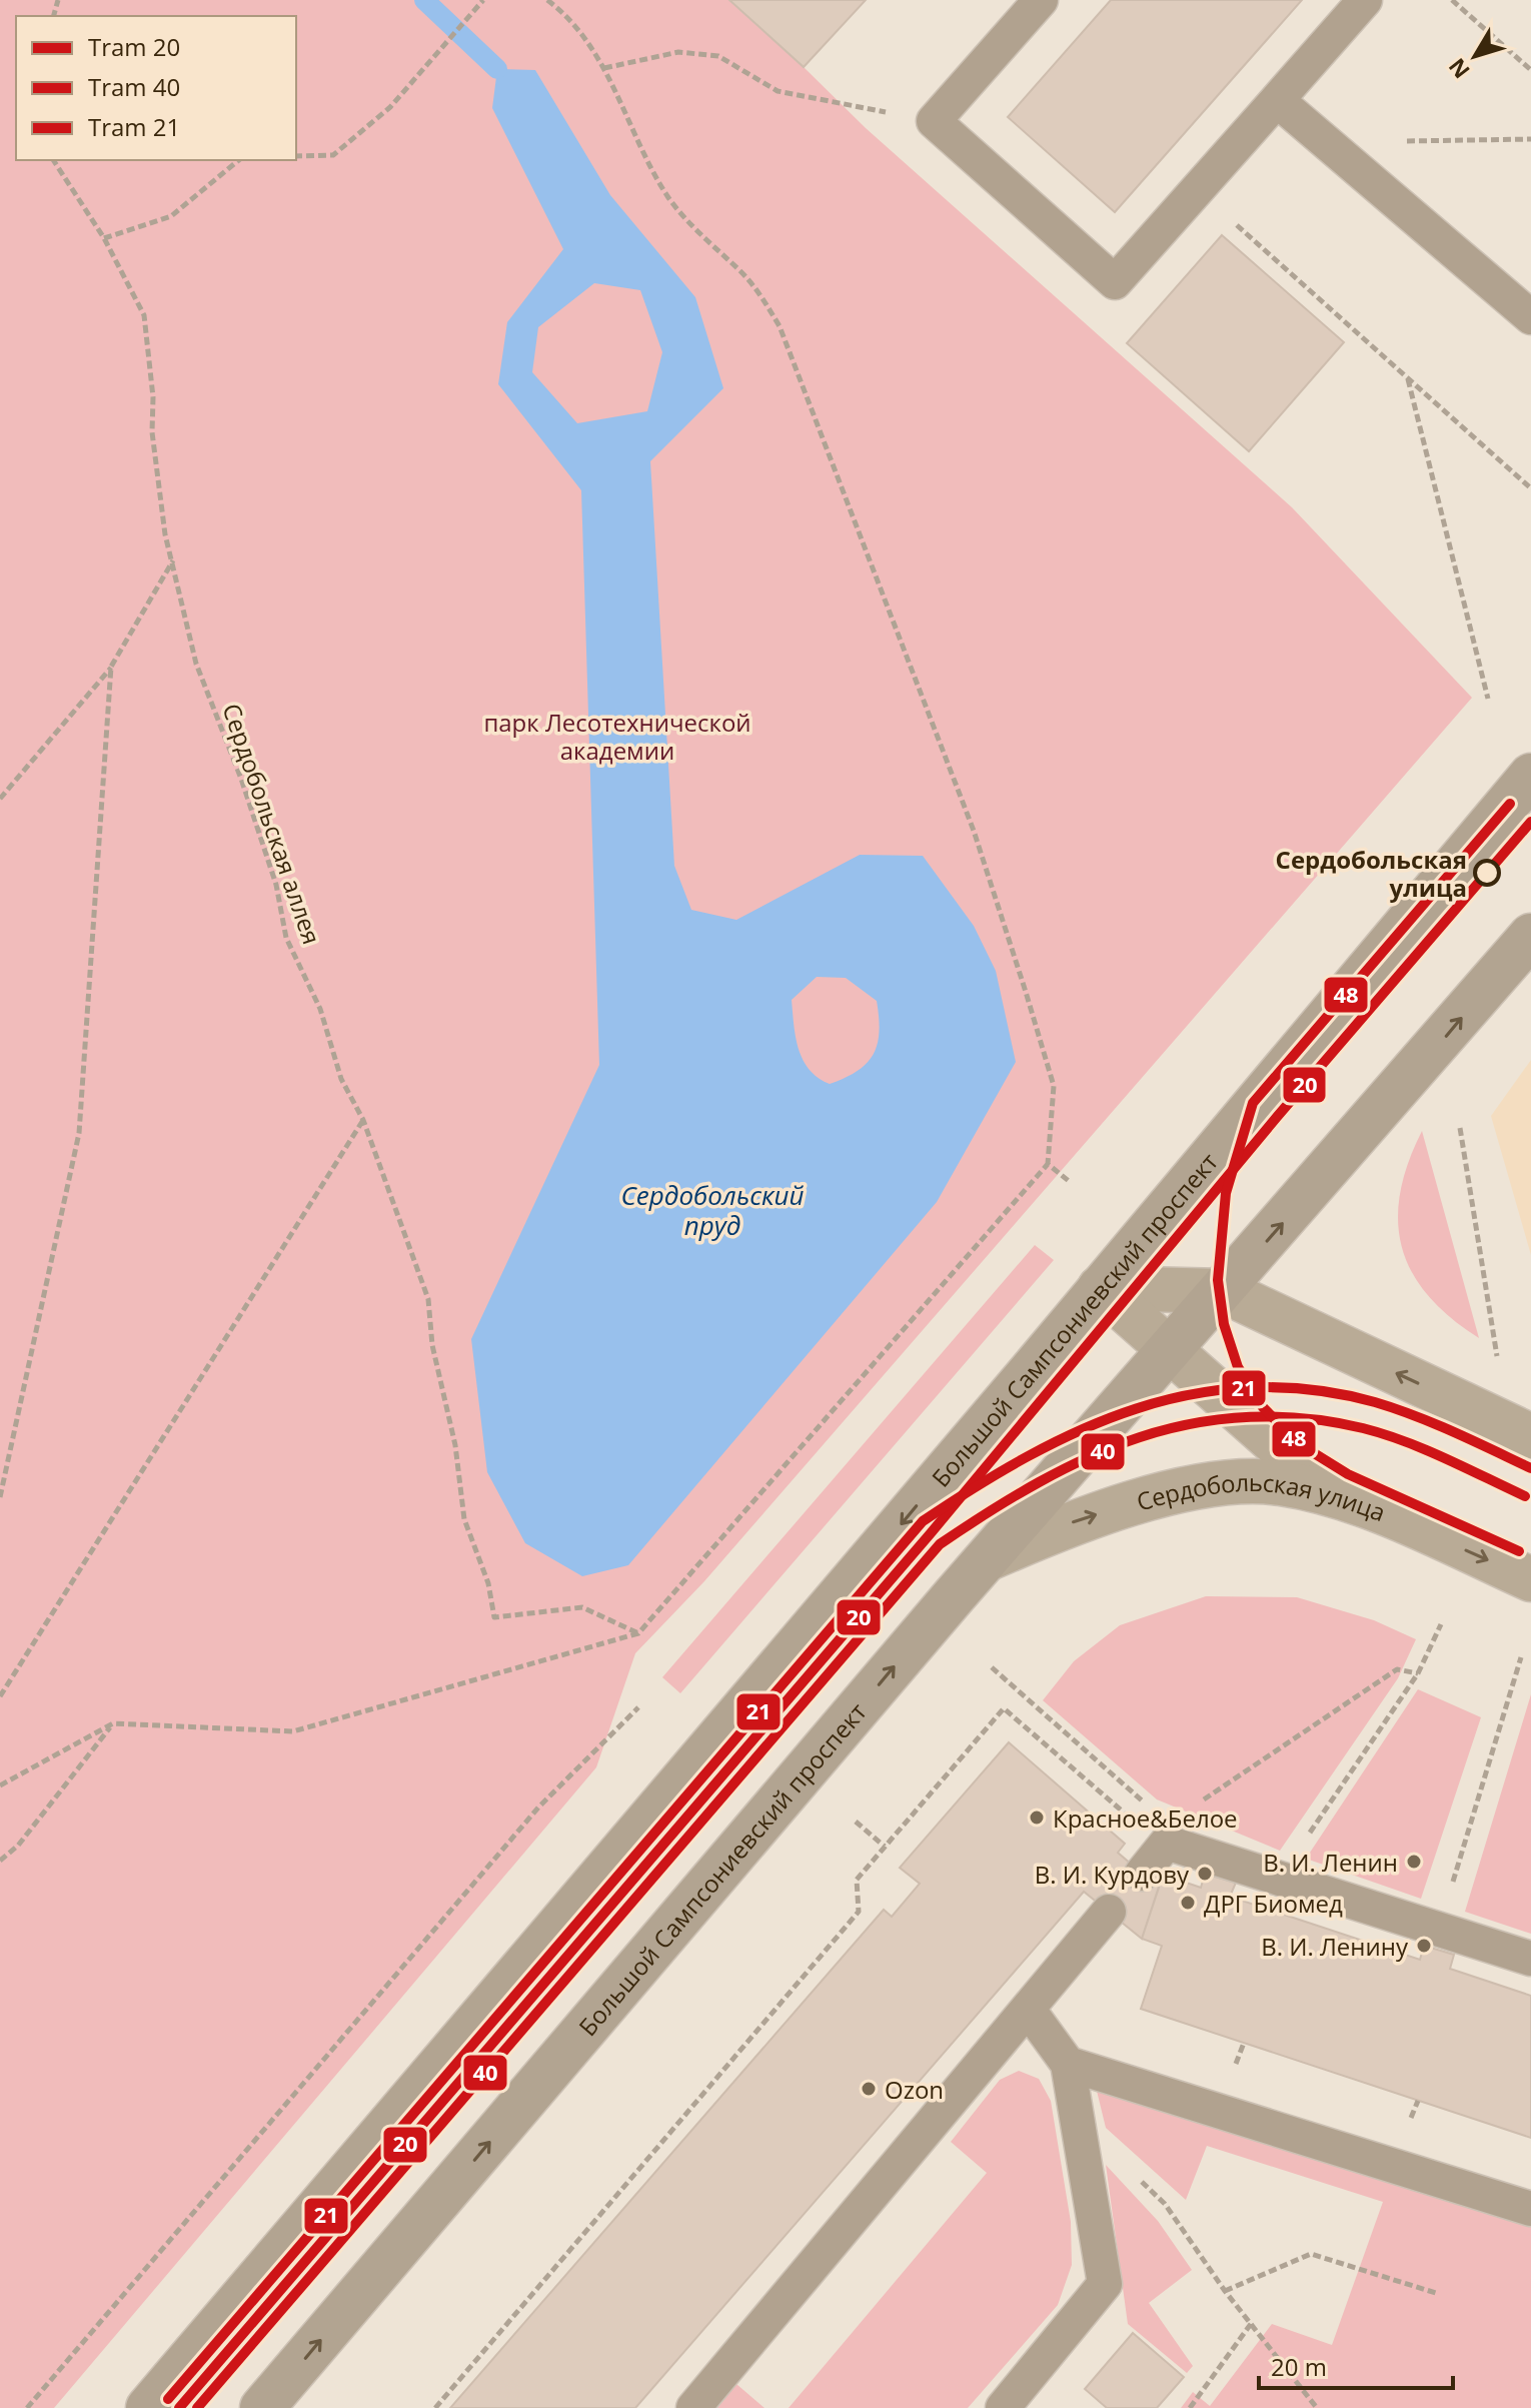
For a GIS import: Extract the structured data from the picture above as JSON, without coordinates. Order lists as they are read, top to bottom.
{
  "streets": {
    "main road": ["Большой Сампсониевский проспект", "Сердобольская улица"],
    "path": ["Сердобольская аллея"]
  },
  "crossings": [
    ["Большой Сампсониевский проспект", "Сердобольская улица"]
  ],
  "water": ["Сердобольский пруд"],
  "parks": ["парк Лесотехнической академии"],
  "places": [
    "Сердобольская улица",
    "Красное&Белое",
    "В. И. Ленин",
    "В. И. Курдову",
    "ДРГ Биомед",
    "В. И. Ленину",
    "Ozon"
  ],
  "lines": [
    "transit line 48",
    "tram line 20",
    "tram line 21",
    "tram line 40"
  ],
  "legend": ["Tram 20", "Tram 40", "Tram 21"],
  "scale_bar": "20 m",
  "north": "bottom left"
}
